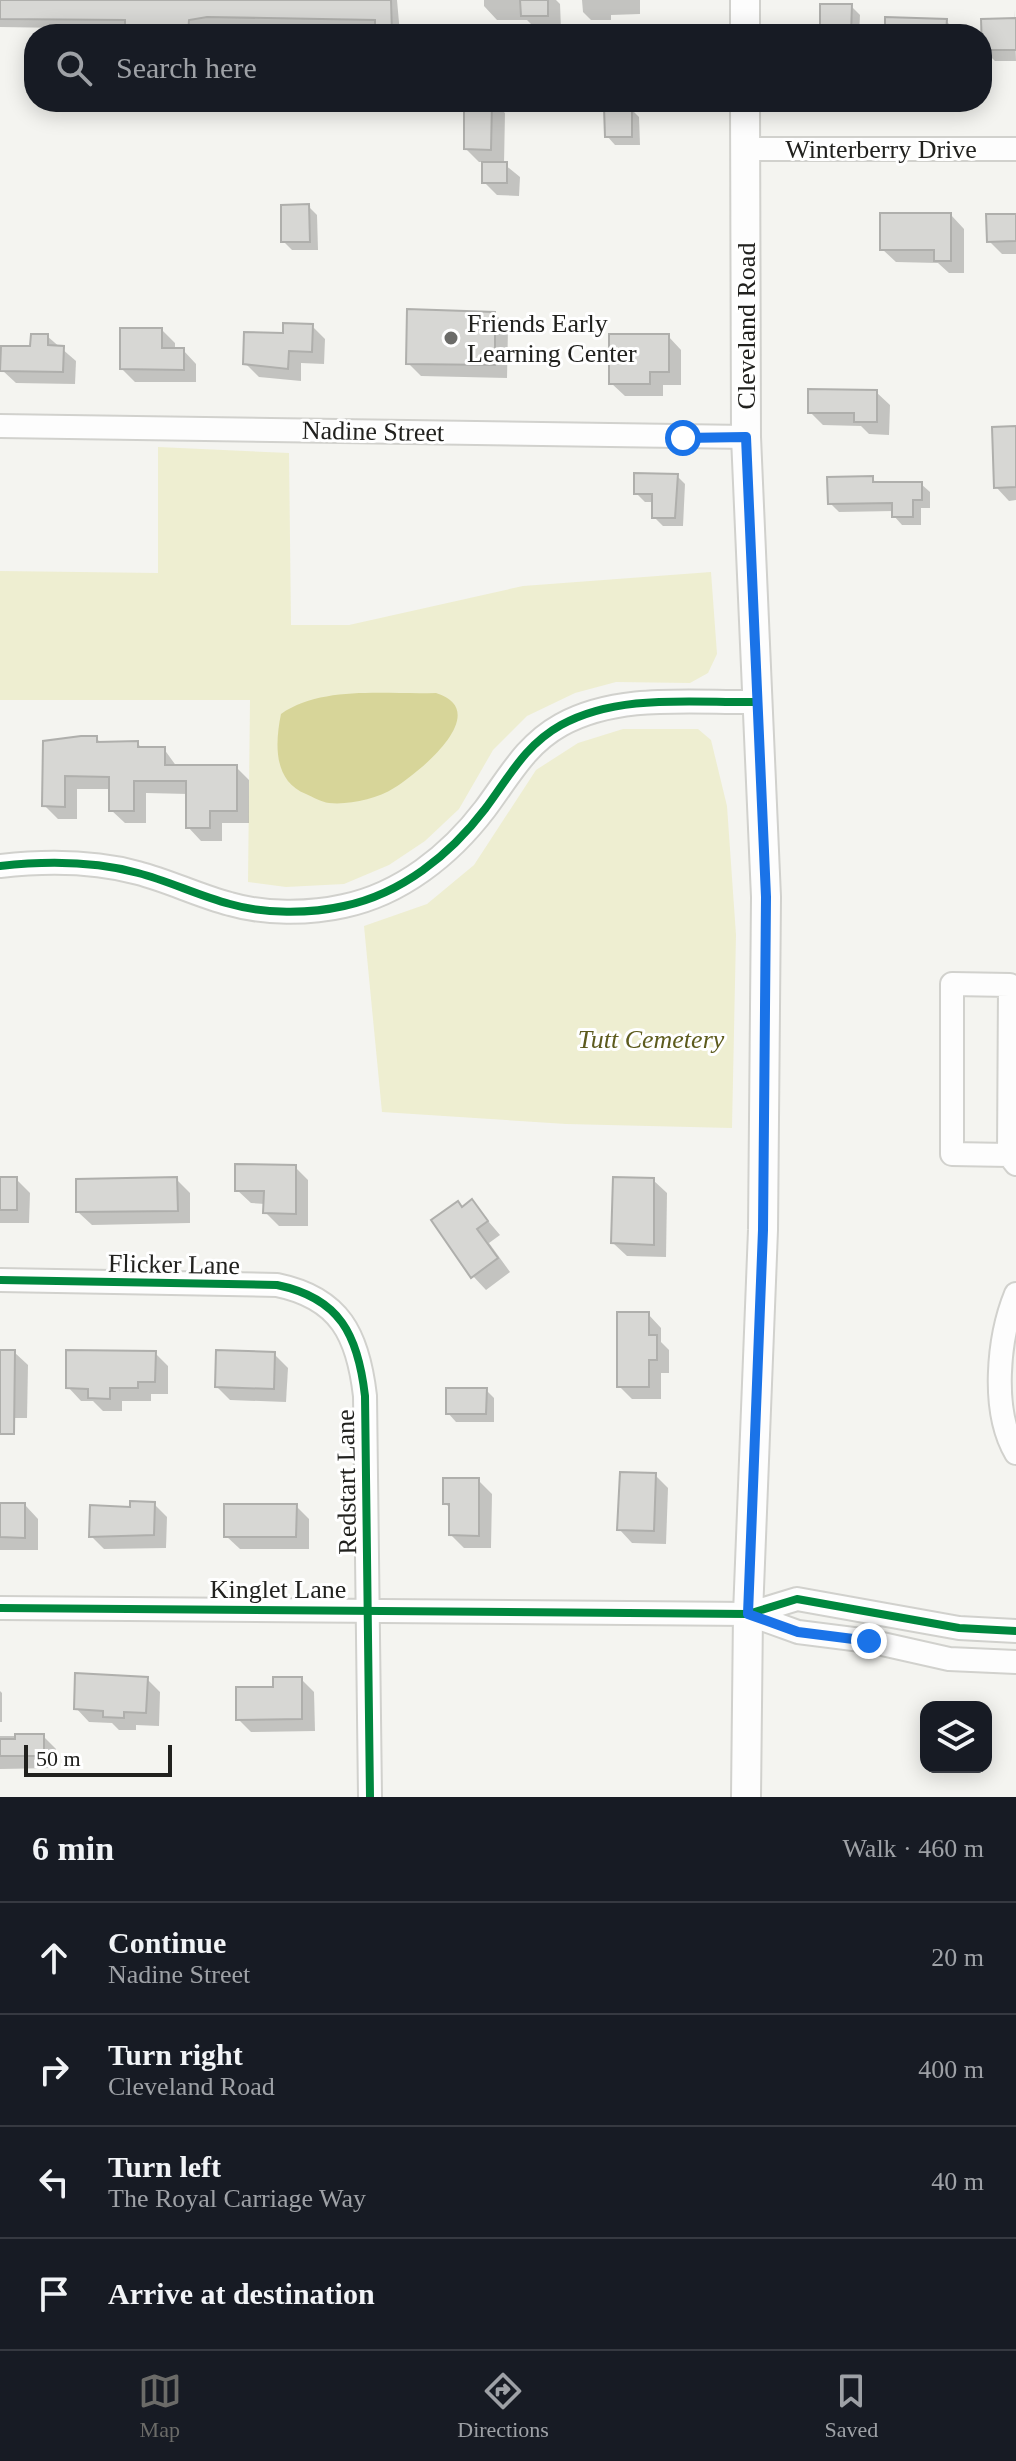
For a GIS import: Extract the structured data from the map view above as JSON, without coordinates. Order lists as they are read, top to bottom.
{
  "streets": {
    "main road": ["Cleveland Road"],
    "street": [
      "Winterberry Drive",
      "Nadine Street",
      "Flicker Lane",
      "Redstart Lane",
      "Kinglet Lane"
    ]
  },
  "crossings": [
    ["Winterberry Drive", "Cleveland Road"],
    ["Cleveland Road", "Nadine Street"],
    ["Cleveland Road", "Kinglet Lane"],
    ["Flicker Lane", "Redstart Lane"],
    ["Redstart Lane", "Kinglet Lane"]
  ],
  "parks": ["Tutt Cemetery"],
  "places": ["Friends Early Learning Center"],
  "scale_bar": "50 m",
  "page": {
    "search": "Search here",
    "scale": "50 m",
    "heading": ["6 min", "Walk · 460 m"],
    "list": [
      ["Continue", "Nadine Street", "20 m"],
      ["Turn right", "Cleveland Road", "400 m"],
      ["Turn left", "The Royal Carriage Way", "40 m"],
      "Arrive at destination"
    ],
    "nav": ["Map", "Directions", "Saved"]
  }
}
